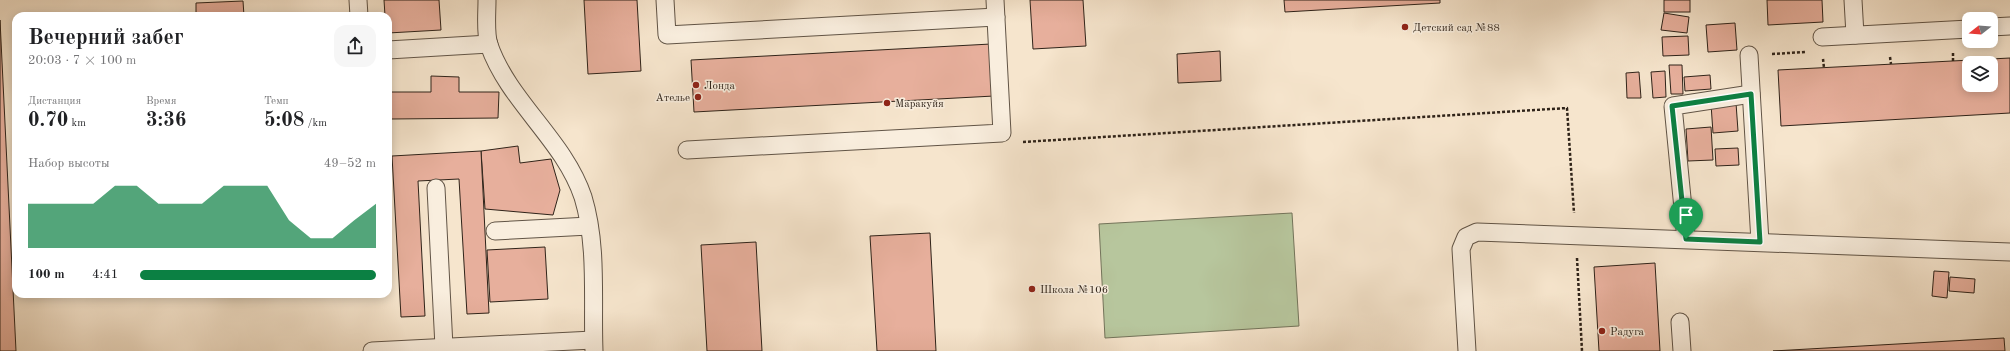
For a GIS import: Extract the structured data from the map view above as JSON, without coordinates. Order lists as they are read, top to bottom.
{
  "places": [
    "Детский сад №88",
    "Лонда",
    "Ателье",
    "Маракуйя",
    "Школа №106",
    "Радуга"
  ],
  "north": "left",
  "page": {
    "heading": ["Вечерний забег", "20:03 · 7 × 100 m"],
    "stats": [
      ["Дистанция", "0.70 km"],
      ["Время", "3:36"],
      ["Темп", "5:08 /km"]
    ],
    "chart": ["Набор высоты", "49–52 m"],
    "list": [
      {
        "name": "100 m",
        "note": "4:41"
      }
    ]
  }
}
